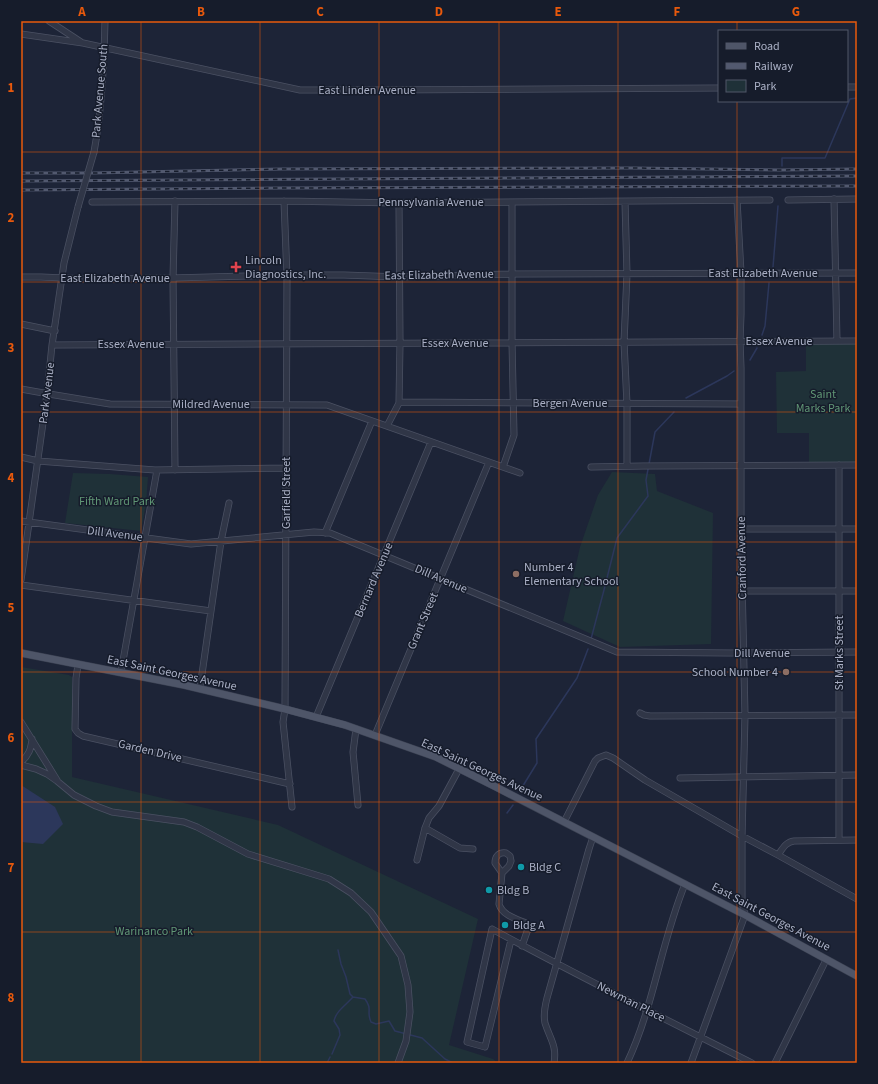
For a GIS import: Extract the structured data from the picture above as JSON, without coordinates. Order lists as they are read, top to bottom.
{
  "streets": {
    "main road": ["East Saint Georges Avenue"],
    "street": [
      "East Linden Avenue",
      "Park Avenue South",
      "Pennsylvania Avenue",
      "East Elizabeth Avenue",
      "Essex Avenue",
      "Park Avenue",
      "Bergen Avenue",
      "Mildred Avenue",
      "Garfield Street",
      "Dill Avenue",
      "Cranford Avenue",
      "Bernard Avenue",
      "Grant Street",
      "St Marks Street",
      "Garden Drive",
      "Newman Place"
    ]
  },
  "crossings": [
    ["East Linden Avenue", "Park Avenue South"],
    ["Park Avenue South", "Park Avenue"],
    ["Pennsylvania Avenue", "Garfield Street"],
    ["Pennsylvania Avenue", "Cranford Avenue"],
    ["East Elizabeth Avenue", "Park Avenue"],
    ["East Elizabeth Avenue", "Garfield Street"],
    ["East Elizabeth Avenue", "Cranford Avenue"],
    ["Essex Avenue", "Park Avenue"],
    ["Essex Avenue", "Garfield Street"],
    ["Essex Avenue", "Cranford Avenue"],
    ["Park Avenue", "Mildred Avenue"],
    ["Park Avenue", "Dill Avenue"],
    ["Bergen Avenue", "Cranford Avenue"],
    ["Mildred Avenue", "Garfield Street"],
    ["Garfield Street", "Dill Avenue"],
    ["Garfield Street", "East Saint Georges Avenue"],
    ["Garfield Street", "Garden Drive"],
    ["Dill Avenue", "Cranford Avenue"],
    ["Dill Avenue", "Bernard Avenue"],
    ["Dill Avenue", "Grant Street"],
    ["Dill Avenue", "St Marks Street"],
    ["Cranford Avenue", "East Saint Georges Avenue"],
    ["Bernard Avenue", "East Saint Georges Avenue"],
    ["Grant Street", "East Saint Georges Avenue"],
    ["East Saint Georges Avenue", "Garden Drive"]
  ],
  "parks": ["Saint Marks Park", "Fifth Ward Park", "Warinanco Park"],
  "places": {
    "health": ["Lincoln Diagnostics, Inc."],
    "other": [
      "Number 4 Elementary School",
      "School Number 4",
      "Bldg C",
      "Bldg B",
      "Bldg A"
    ]
  },
  "legend": ["Road", "Railway", "Park"],
  "grid": {
    "columns": [
      "A",
      "B",
      "C",
      "D",
      "E",
      "F",
      "G"
    ],
    "rows": [
      "1",
      "2",
      "3",
      "4",
      "5",
      "6",
      "7",
      "8"
    ]
  }
}
